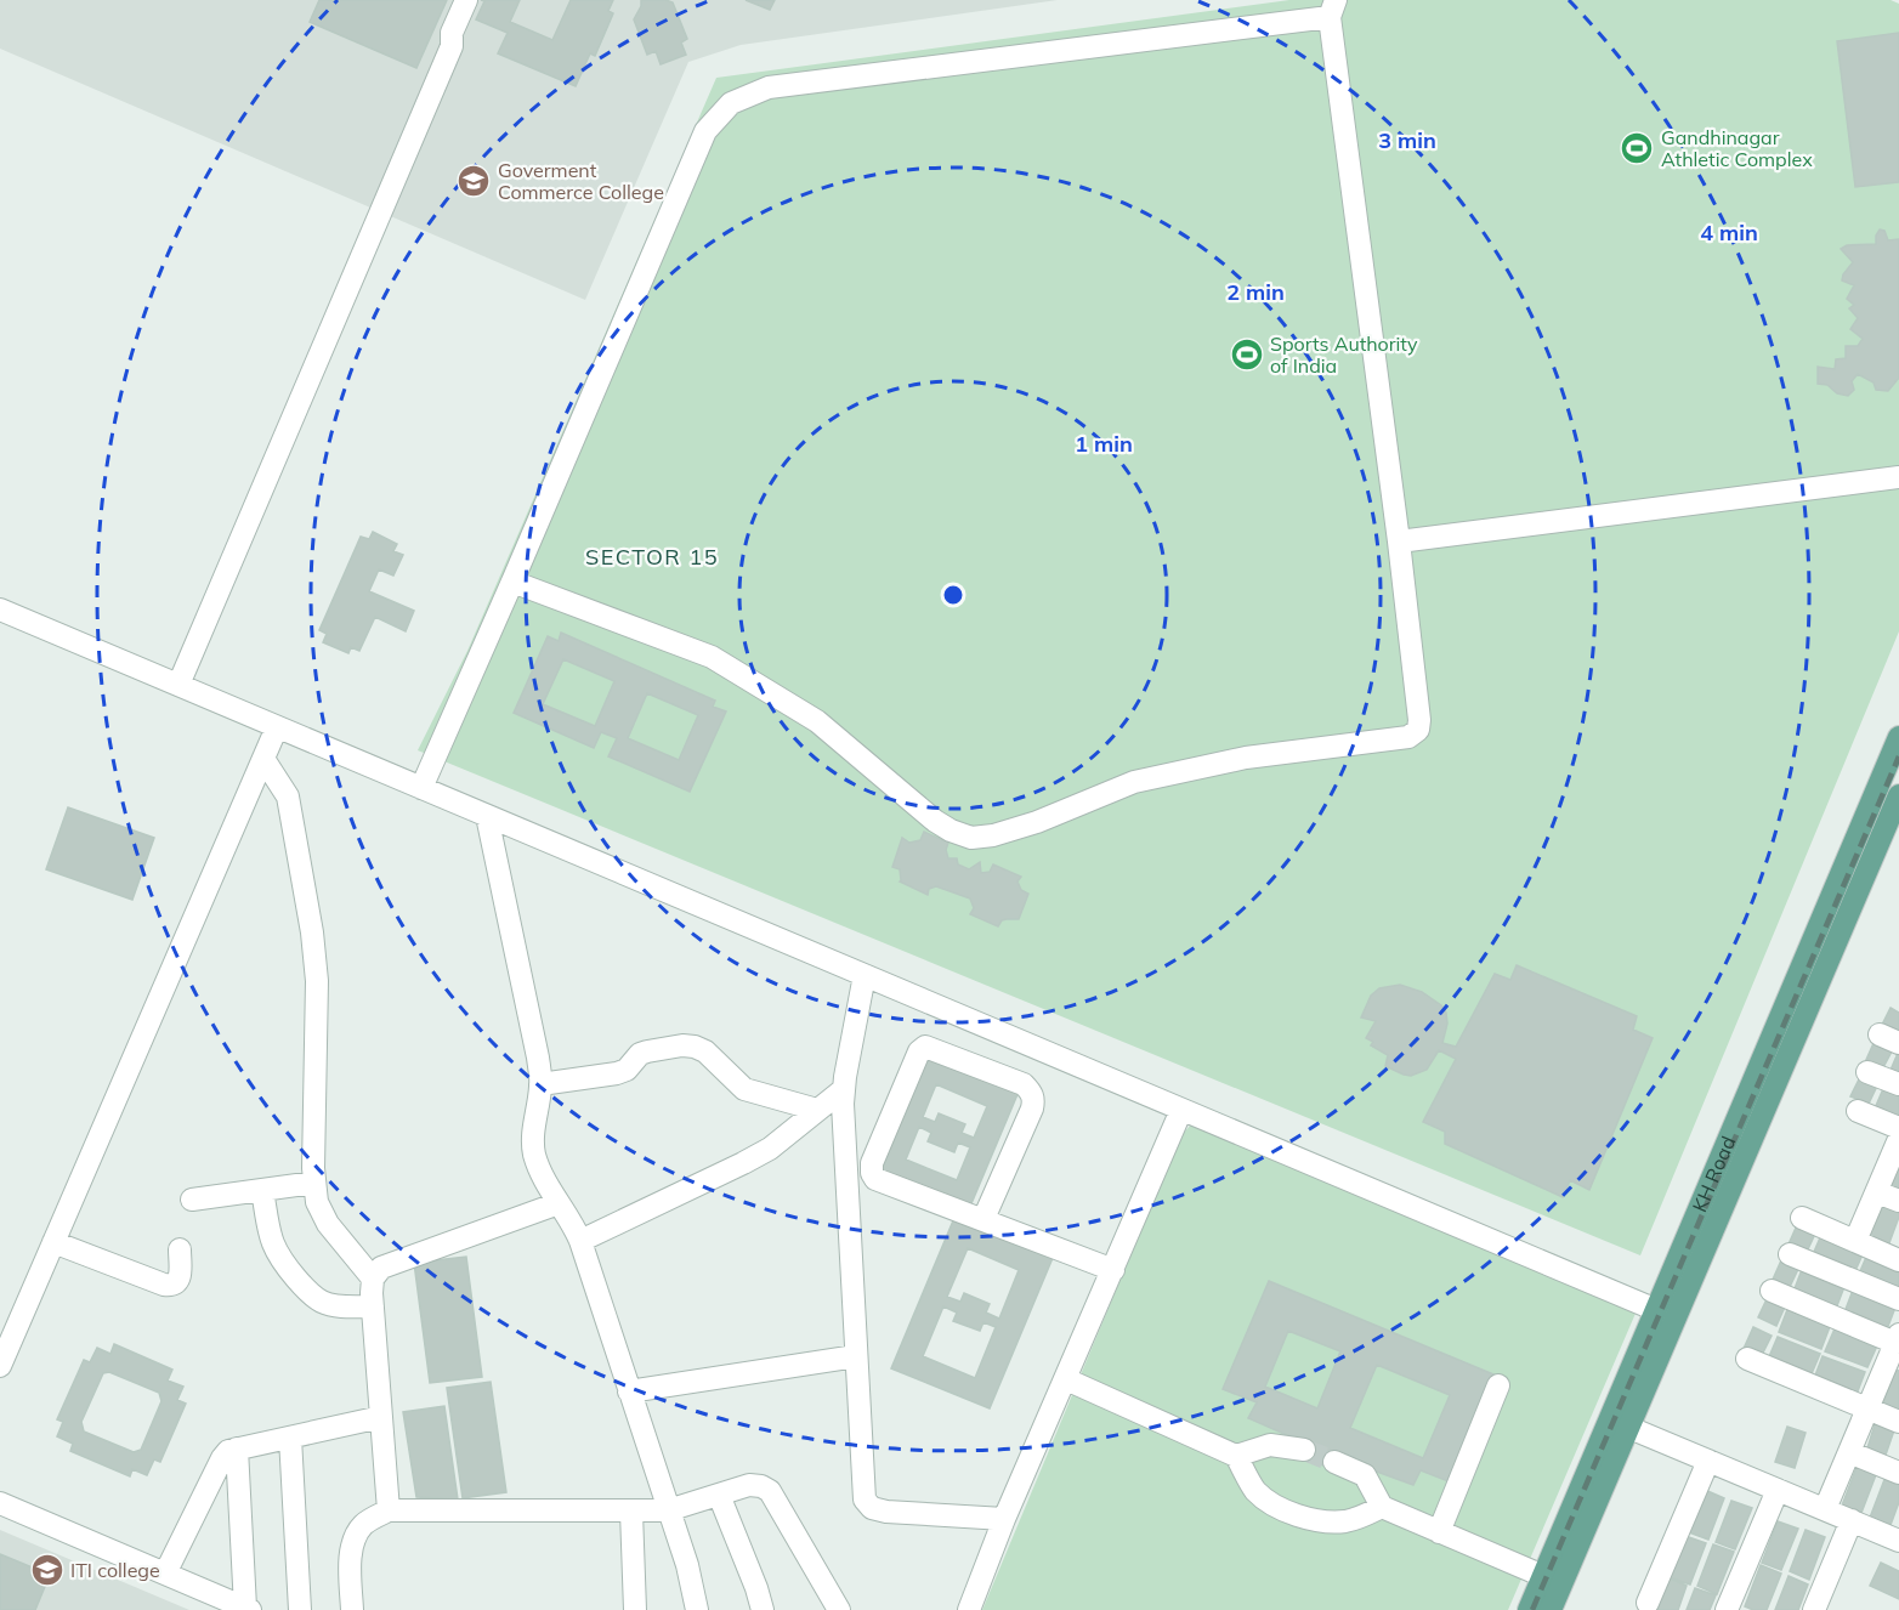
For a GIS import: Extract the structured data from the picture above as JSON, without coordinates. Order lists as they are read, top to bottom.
{
  "streets": {
    "main road": ["KH Road"]
  },
  "districts": ["SECTOR 15"],
  "places": {
    "sports": ["Gandhinagar Athletic Complex", "Sports Authority of India"],
    "school or university": ["Goverment Commerce College", "ITI college"]
  },
  "rings": [
    "3 min",
    "4 min",
    "2 min",
    "1 min"
  ]
}
